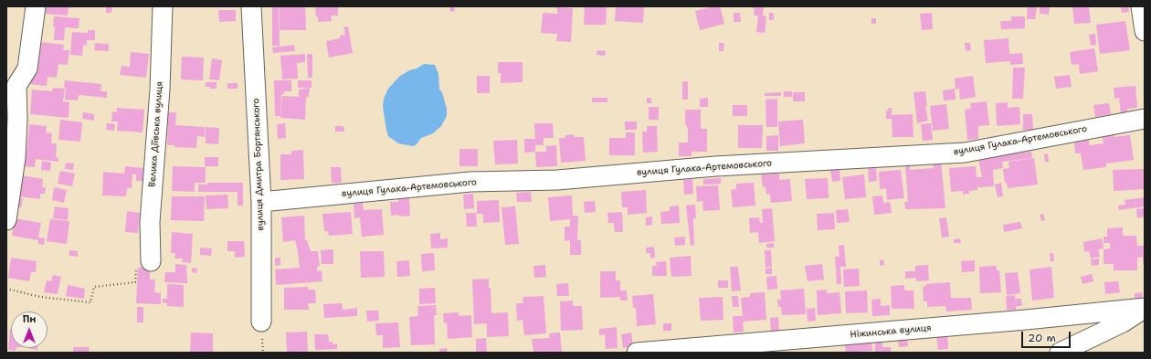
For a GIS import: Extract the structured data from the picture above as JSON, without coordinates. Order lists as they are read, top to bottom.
{
  "streets": {
    "street": [
      "Велика Діївська вулиця",
      "вулиця Гулака-Артемовського",
      "вулиця Дмитра Бортянського",
      "Ніжинська вулиця"
    ]
  },
  "crossings": [
    ["вулиця Гулака-Артемовського", "вулиця Дмитра Бортянського"]
  ],
  "scale_bar": "20 m",
  "north": "top"
}
